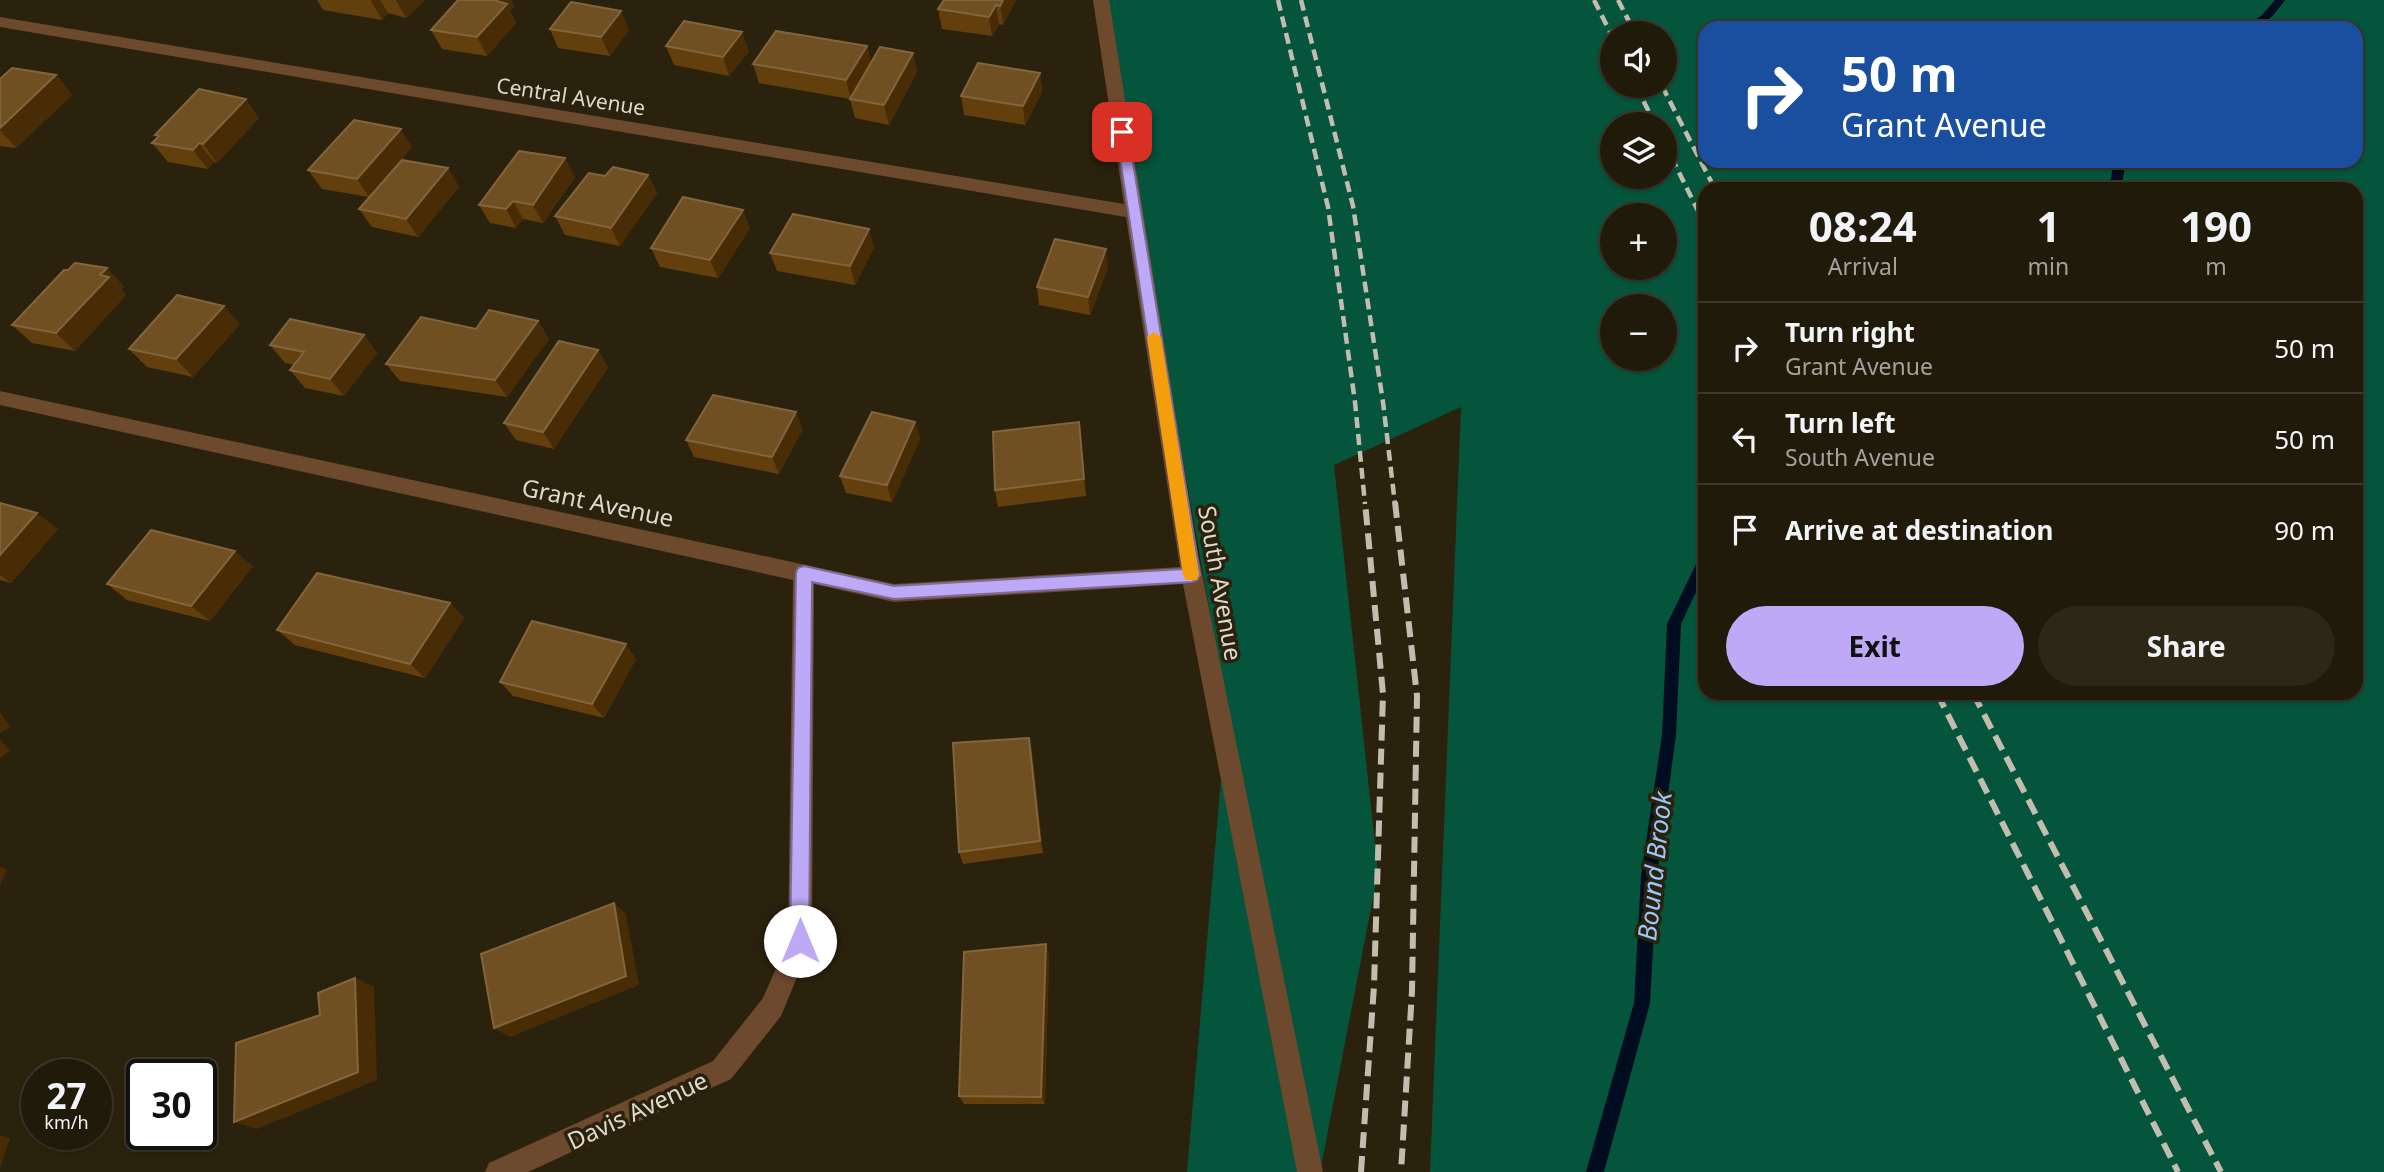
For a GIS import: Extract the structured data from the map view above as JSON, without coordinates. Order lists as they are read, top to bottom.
{
  "streets": {
    "street": [
      "Central Avenue",
      "Grant Avenue",
      "South Avenue",
      "Davis Avenue"
    ]
  },
  "crossings": [
    ["Central Avenue", "South Avenue"],
    ["Grant Avenue", "South Avenue"],
    ["Grant Avenue", "Davis Avenue"]
  ],
  "water": ["Bound Brook"],
  "page": {
    "map_buttons": ["+", "−"],
    "turn": ["50 m", "Grant Avenue"],
    "eta": [
      "08:24",
      "Arrival",
      "1",
      "min",
      "190",
      "m"
    ],
    "list": [
      {
        "name": "Turn right",
        "note": "Grant Avenue",
        "value": "50 m"
      },
      {
        "name": "Turn left",
        "note": "South Avenue",
        "value": "50 m"
      },
      {
        "name": "Arrive at destination",
        "value": "90 m"
      }
    ],
    "buttons": ["Exit", "Share"],
    "speed": "27 km/h",
    "limit": "30"
  }
}
